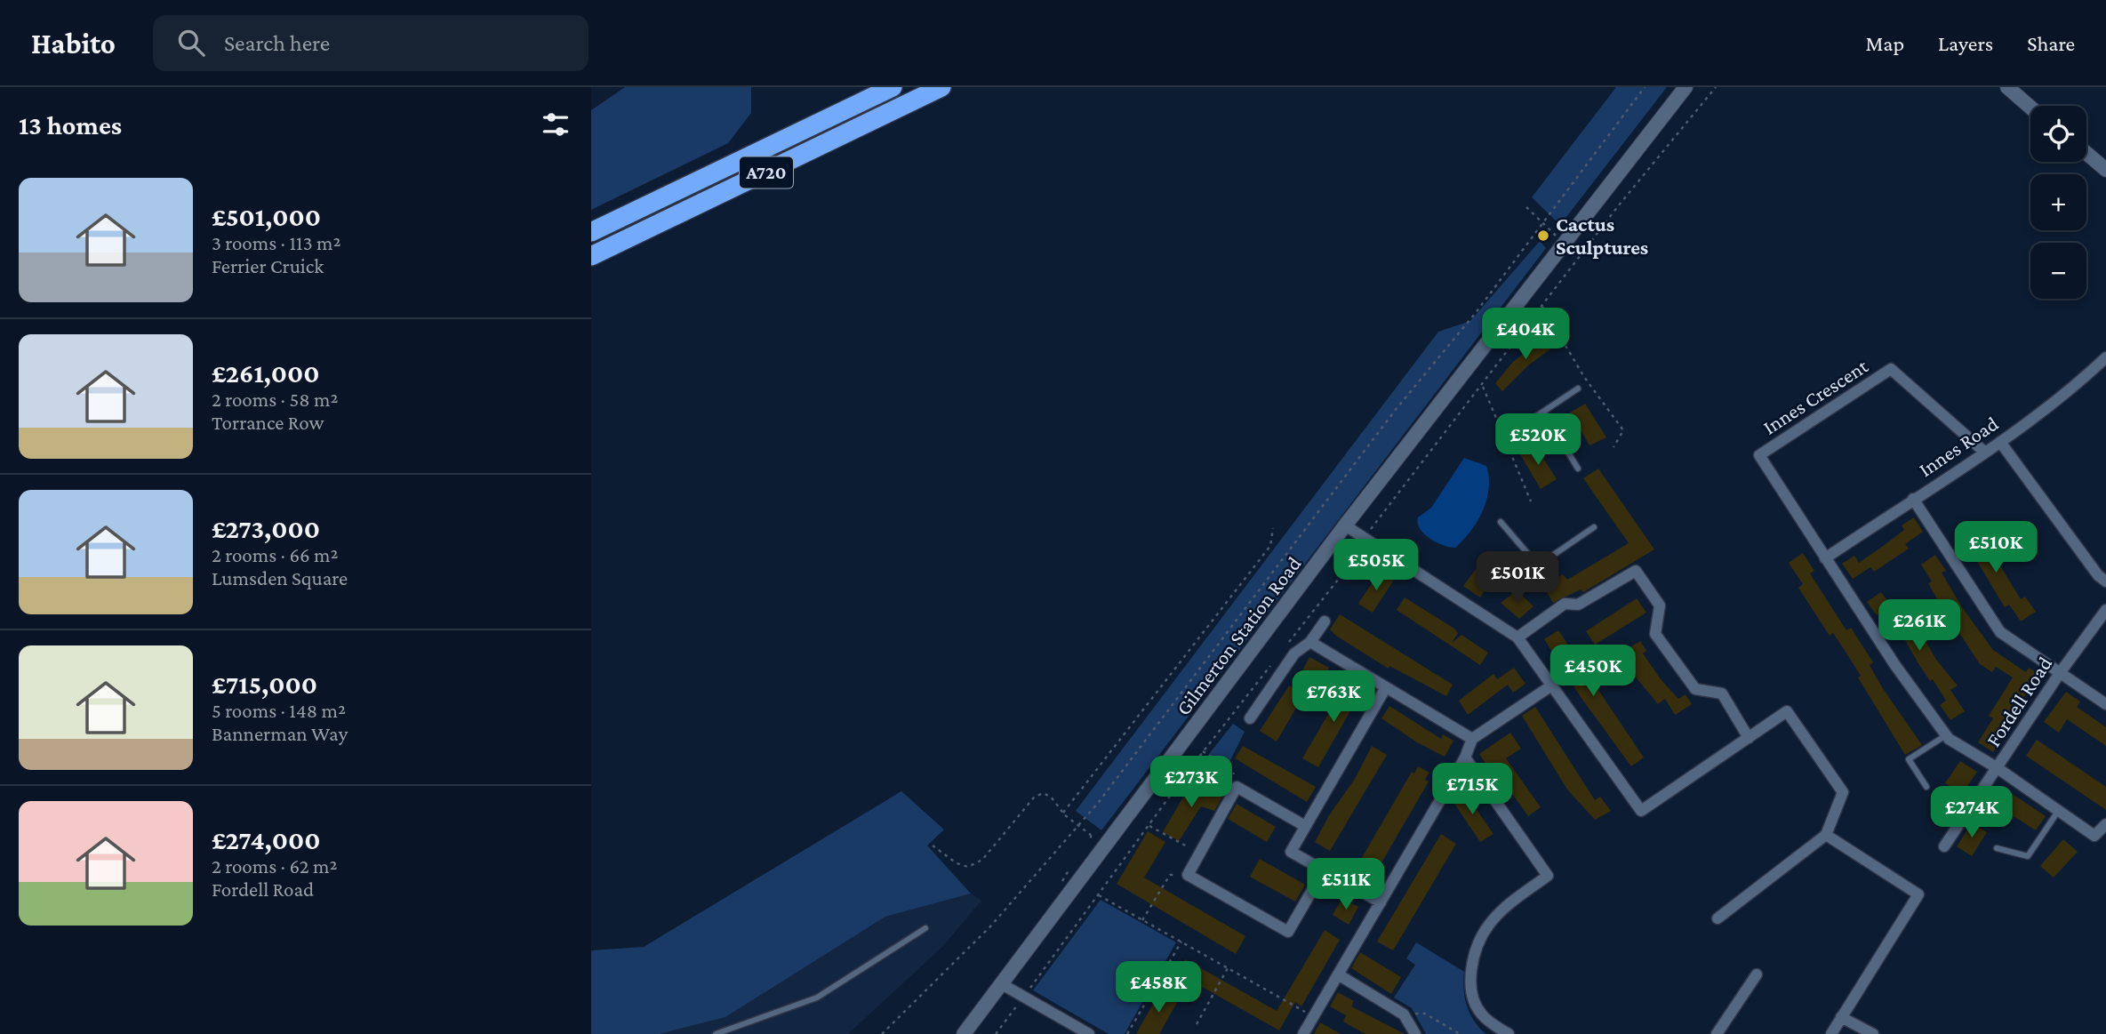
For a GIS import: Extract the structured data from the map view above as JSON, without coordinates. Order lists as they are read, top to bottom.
{
  "streets": {
    "highway": ["A720"],
    "street": [
      "Innes Crescent",
      "Innes Road",
      "Gilmerton Station Road",
      "Fordell Road"
    ]
  },
  "crossings": [
    ["Innes Crescent", "Innes Road"]
  ],
  "places": ["Cactus Sculptures"],
  "page": {
    "header": "Habito",
    "search": "Search here",
    "nav": ["Map", "Layers", "Share"],
    "heading": "13 homes",
    "map_buttons": ["+", "−"],
    "list": [
      {
        "name": "£501,000",
        "note": "3 rooms · 113 m² · Ferrier Cruick"
      },
      {
        "name": "£261,000",
        "note": "2 rooms · 58 m² · Torrance Row"
      },
      {
        "name": "£273,000",
        "note": "2 rooms · 66 m² · Lumsden Square"
      },
      {
        "name": "£715,000",
        "note": "5 rooms · 148 m² · Bannerman Way"
      },
      {
        "name": "£274,000",
        "note": "2 rooms · 62 m² · Fordell Road"
      }
    ],
    "price": [
      "£404K",
      "£520K",
      "£510K",
      "£505K",
      "£501K",
      "£261K",
      "£450K",
      "£763K",
      "£273K",
      "£715K",
      "£274K",
      "£511K",
      "£458K"
    ]
  }
}
